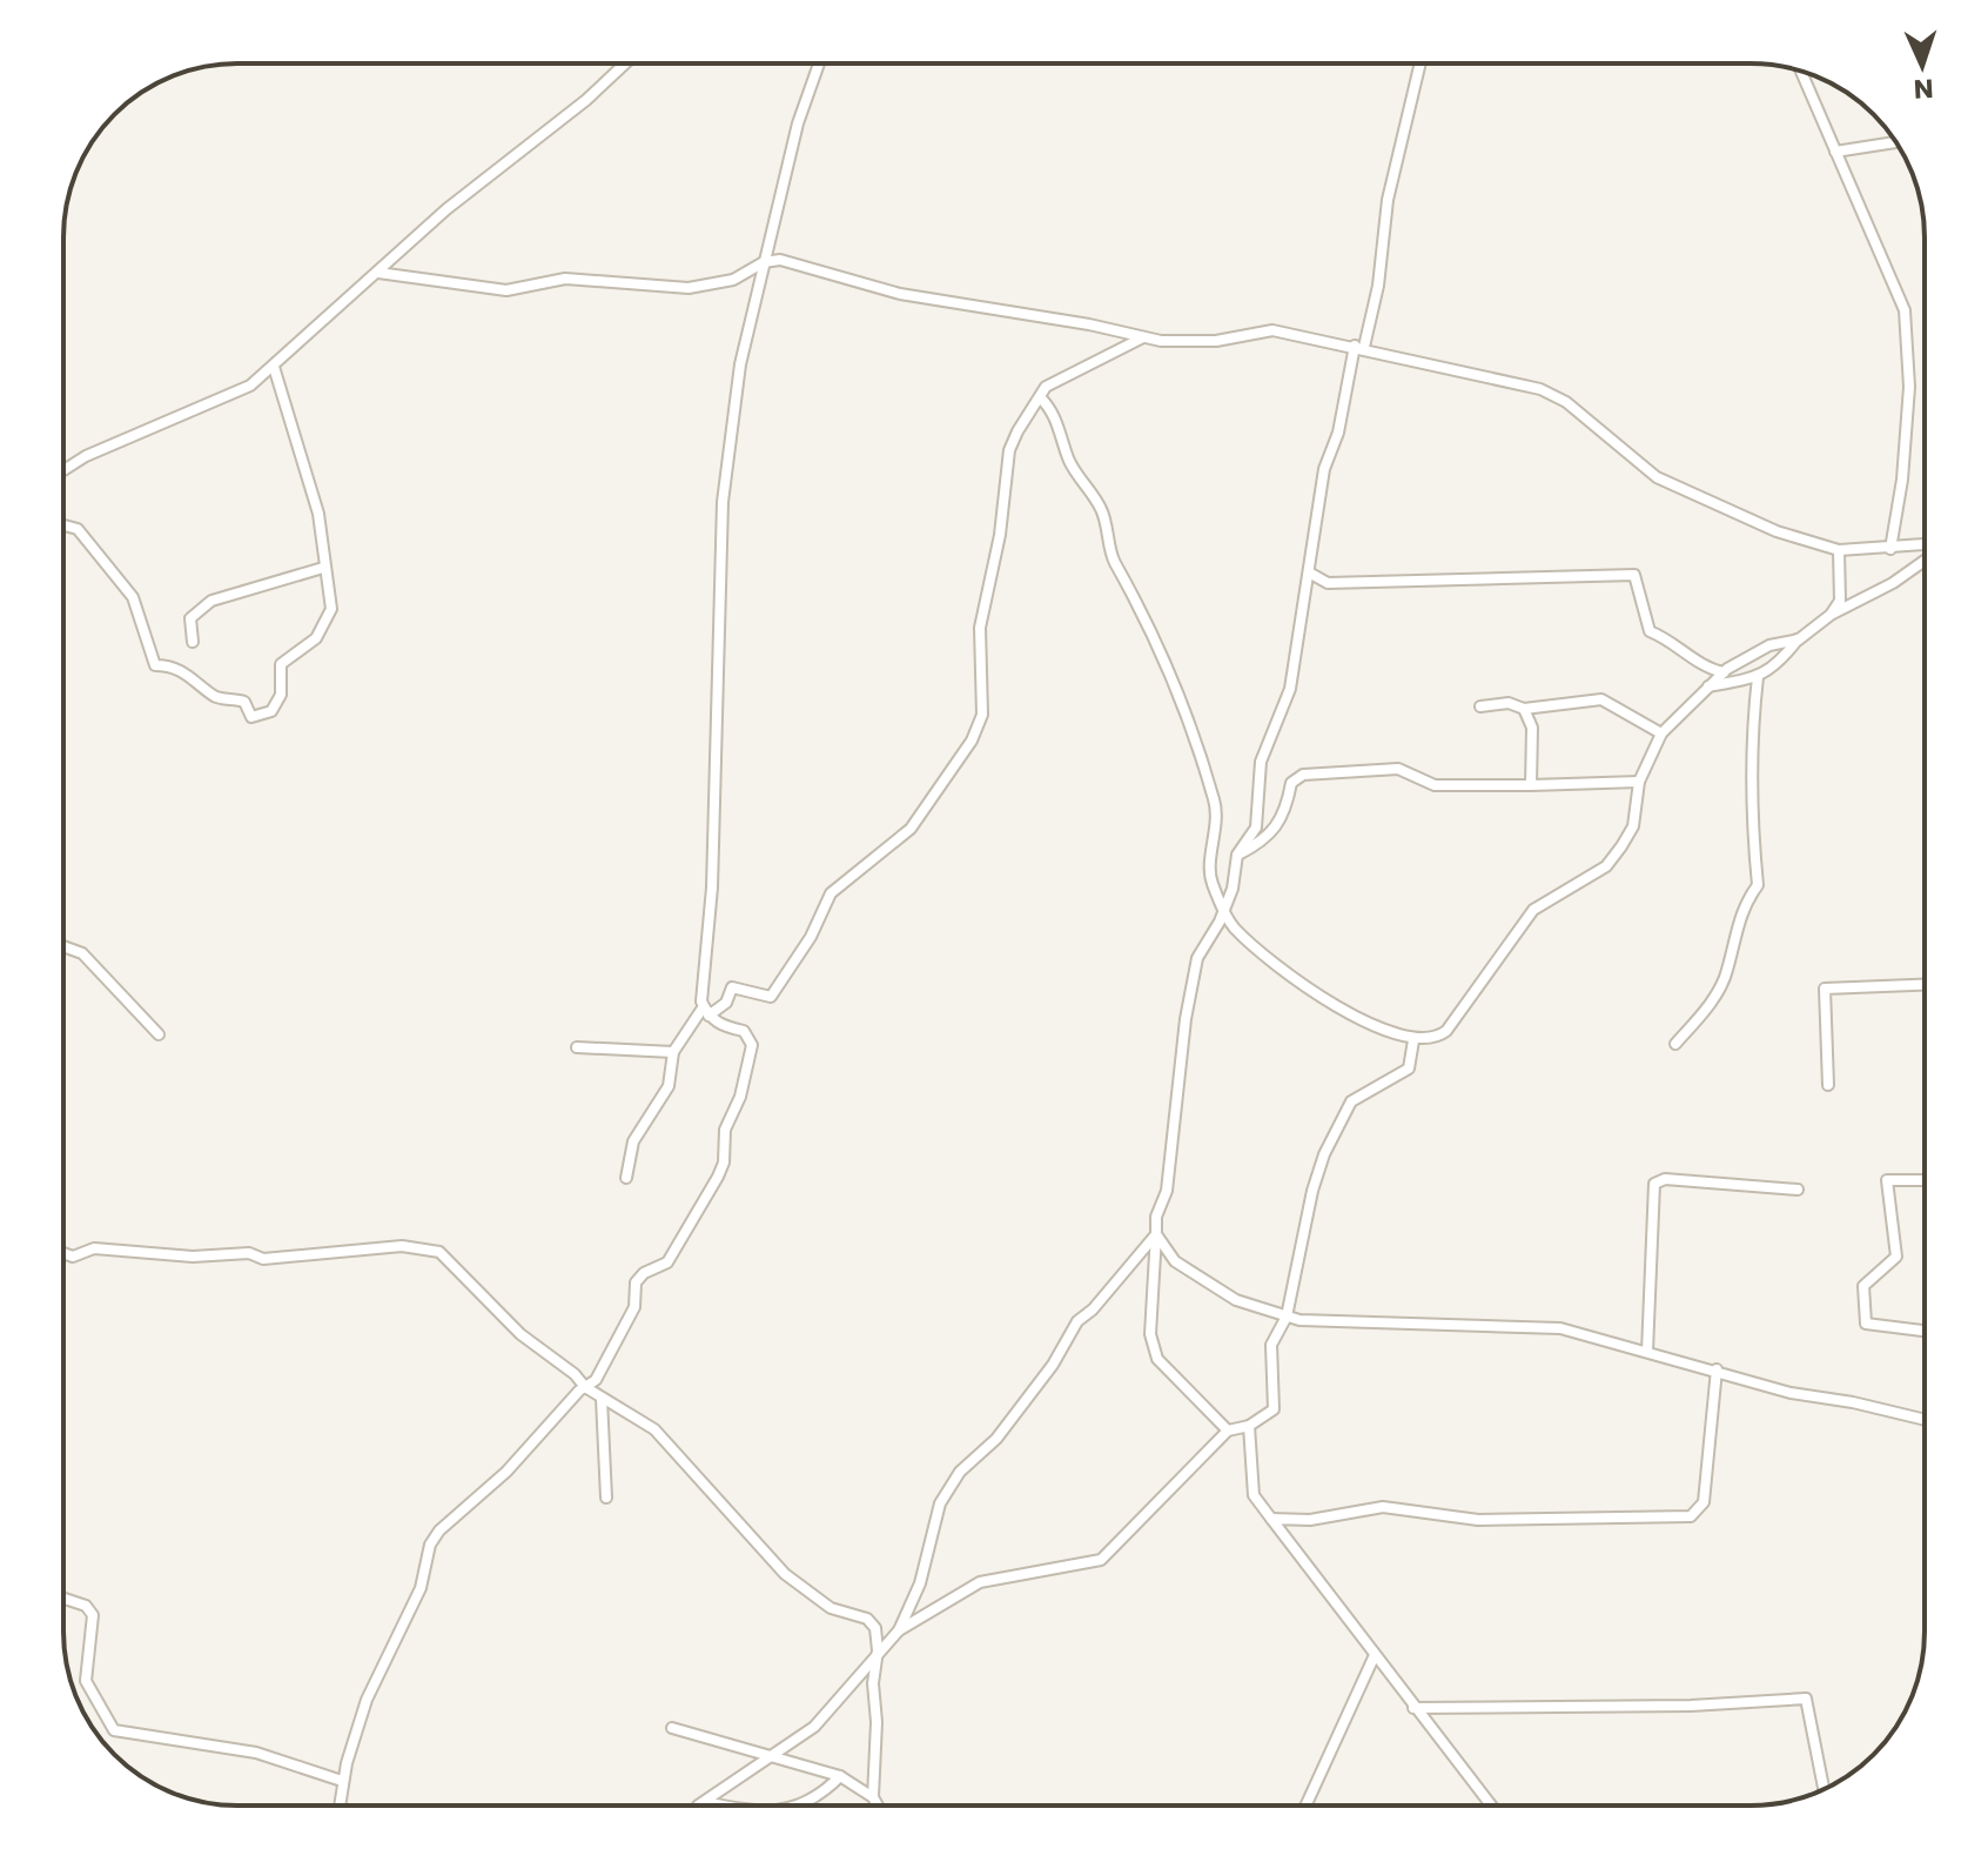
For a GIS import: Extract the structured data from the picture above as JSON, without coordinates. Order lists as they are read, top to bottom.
{
  "north": "bottom"
}
